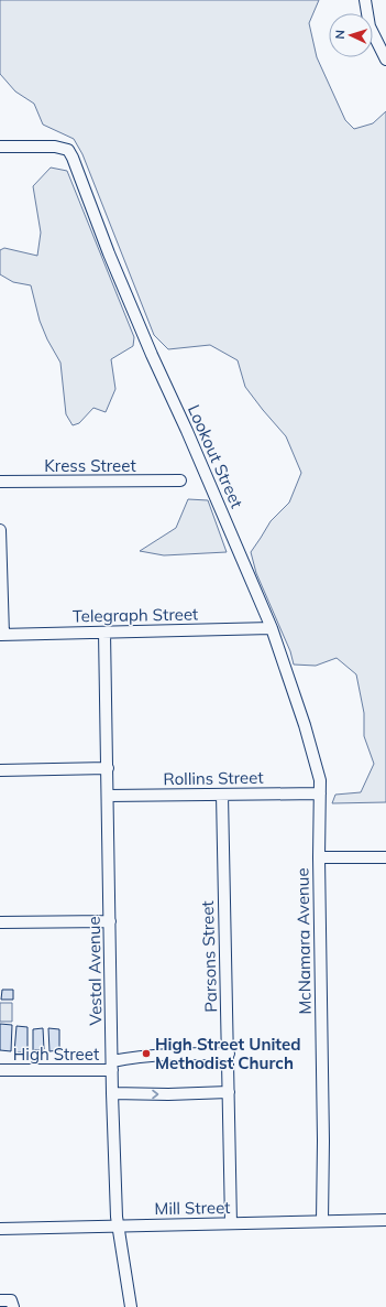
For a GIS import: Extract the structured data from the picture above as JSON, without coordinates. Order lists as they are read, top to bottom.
{
  "streets": {
    "street": [
      "Lookout Street",
      "Kress Street",
      "Telegraph Street",
      "Rollins Street",
      "McNamara Avenue",
      "Parsons Street",
      "Vestal Avenue",
      "High Street",
      "Mill Street"
    ]
  },
  "crossings": [
    ["Lookout Street", "Telegraph Street"],
    ["Lookout Street", "Rollins Street"],
    ["Lookout Street", "McNamara Avenue"],
    ["Telegraph Street", "Vestal Avenue"],
    ["Rollins Street", "McNamara Avenue"],
    ["Rollins Street", "Parsons Street"],
    ["Rollins Street", "Vestal Avenue"],
    ["McNamara Avenue", "Mill Street"],
    ["Parsons Street", "High Street"],
    ["Parsons Street", "Mill Street"],
    ["Vestal Avenue", "High Street"],
    ["Vestal Avenue", "Mill Street"]
  ],
  "places": ["High Street United Methodist Church"],
  "north": "left"
}
